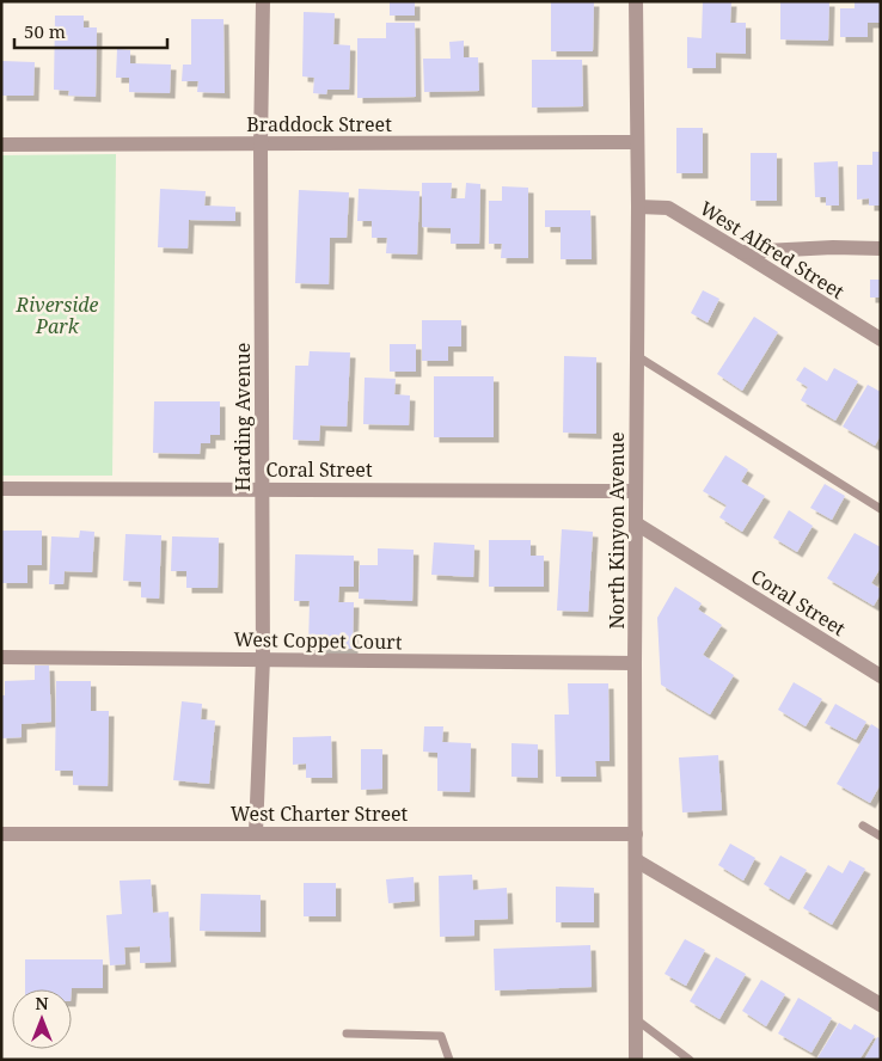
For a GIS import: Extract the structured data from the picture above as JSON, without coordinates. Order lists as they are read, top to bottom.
{
  "streets": {
    "street": [
      "Braddock Street",
      "West Alfred Street",
      "Harding Avenue",
      "Coral Street",
      "North Kinyon Avenue",
      "West Coppet Court",
      "West Charter Street"
    ]
  },
  "crossings": [
    ["Braddock Street", "Harding Avenue"],
    ["Braddock Street", "North Kinyon Avenue"],
    ["West Alfred Street", "North Kinyon Avenue"],
    ["Harding Avenue", "Coral Street"],
    ["Harding Avenue", "West Coppet Court"],
    ["Harding Avenue", "West Charter Street"],
    ["Coral Street", "North Kinyon Avenue"],
    ["North Kinyon Avenue", "West Coppet Court"],
    ["North Kinyon Avenue", "West Charter Street"]
  ],
  "parks": ["Riverside Park"],
  "scale_bar": "50 m",
  "north": "top"
}
